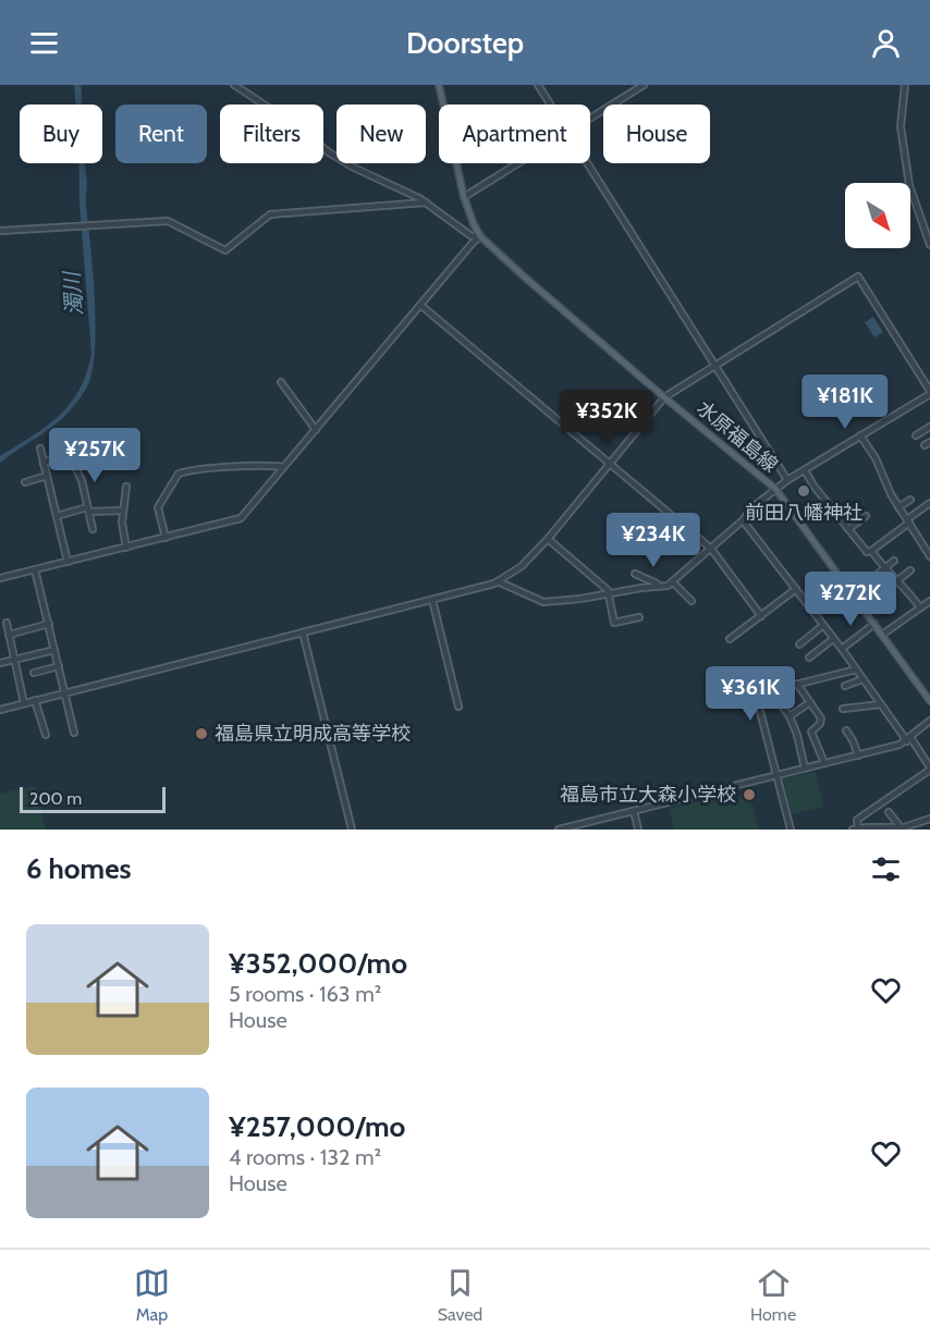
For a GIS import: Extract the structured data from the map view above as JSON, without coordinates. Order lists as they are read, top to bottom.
{
  "streets": {
    "main road": ["水原福島線"]
  },
  "water": ["濁川"],
  "places": ["前田八幡神社", "福島県立明成高等学校", "福島市立大森小学校"],
  "scale_bar": "200 m",
  "north": "bottom right",
  "page": {
    "header": "Doorstep",
    "chip": [
      "Buy",
      "Rent",
      "Filters",
      "New",
      "Apartment",
      "House"
    ],
    "price": [
      "¥181K",
      "¥352K",
      "¥257K",
      "¥234K",
      "¥272K",
      "¥361K"
    ],
    "scale": "200 m",
    "heading": "6 homes",
    "list": [
      {
        "name": "¥352,000/mo",
        "note": "5 rooms · 163 m² · House"
      },
      {
        "name": "¥257,000/mo",
        "note": "4 rooms · 132 m² · House"
      }
    ],
    "tabs": ["Map", "Saved", "Home"]
  }
}
